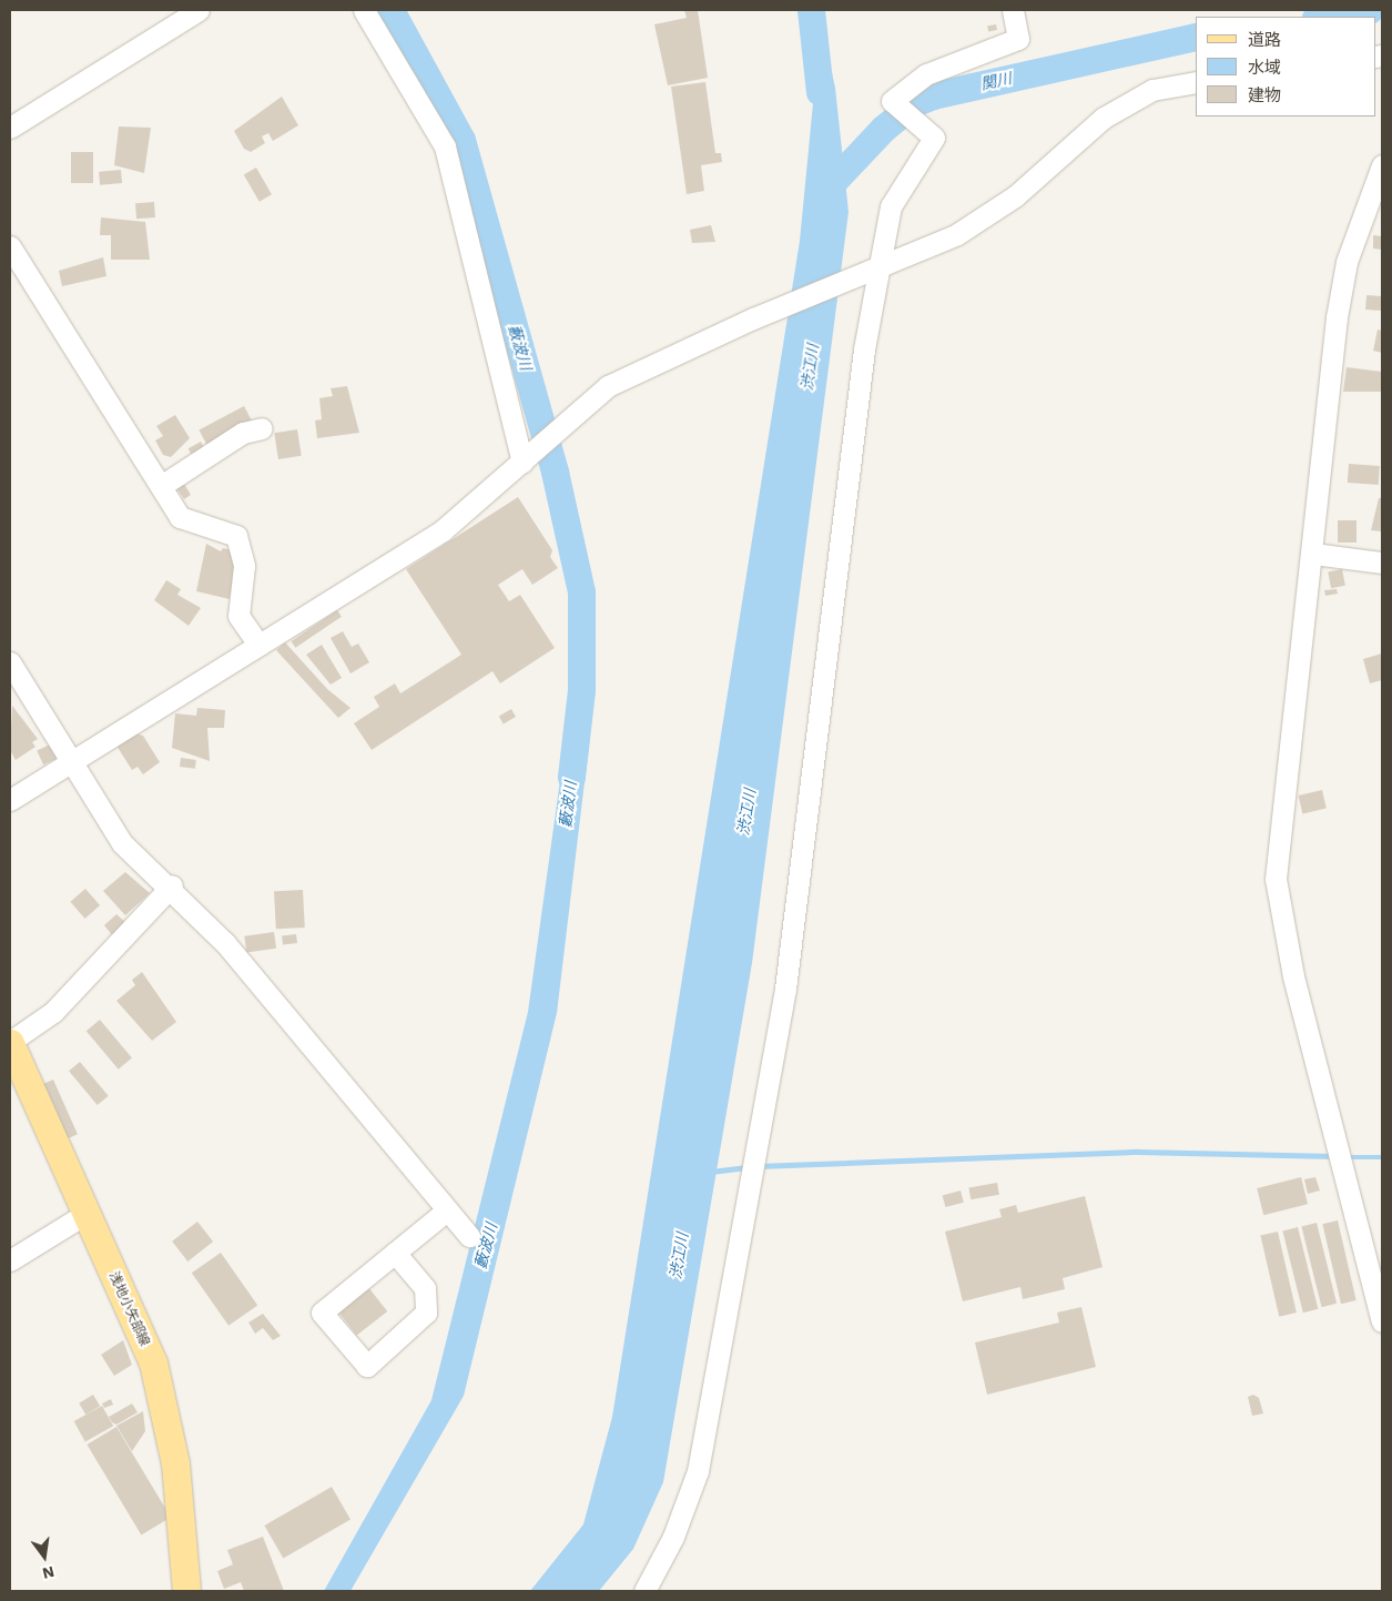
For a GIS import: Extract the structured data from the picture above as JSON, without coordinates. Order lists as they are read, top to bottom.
{
  "streets": {
    "main road": ["浅地小矢部線"]
  },
  "water": ["関川", "藪波川", "渋江川"],
  "legend": ["道路", "水域", "建物"],
  "north": "bottom"
}
